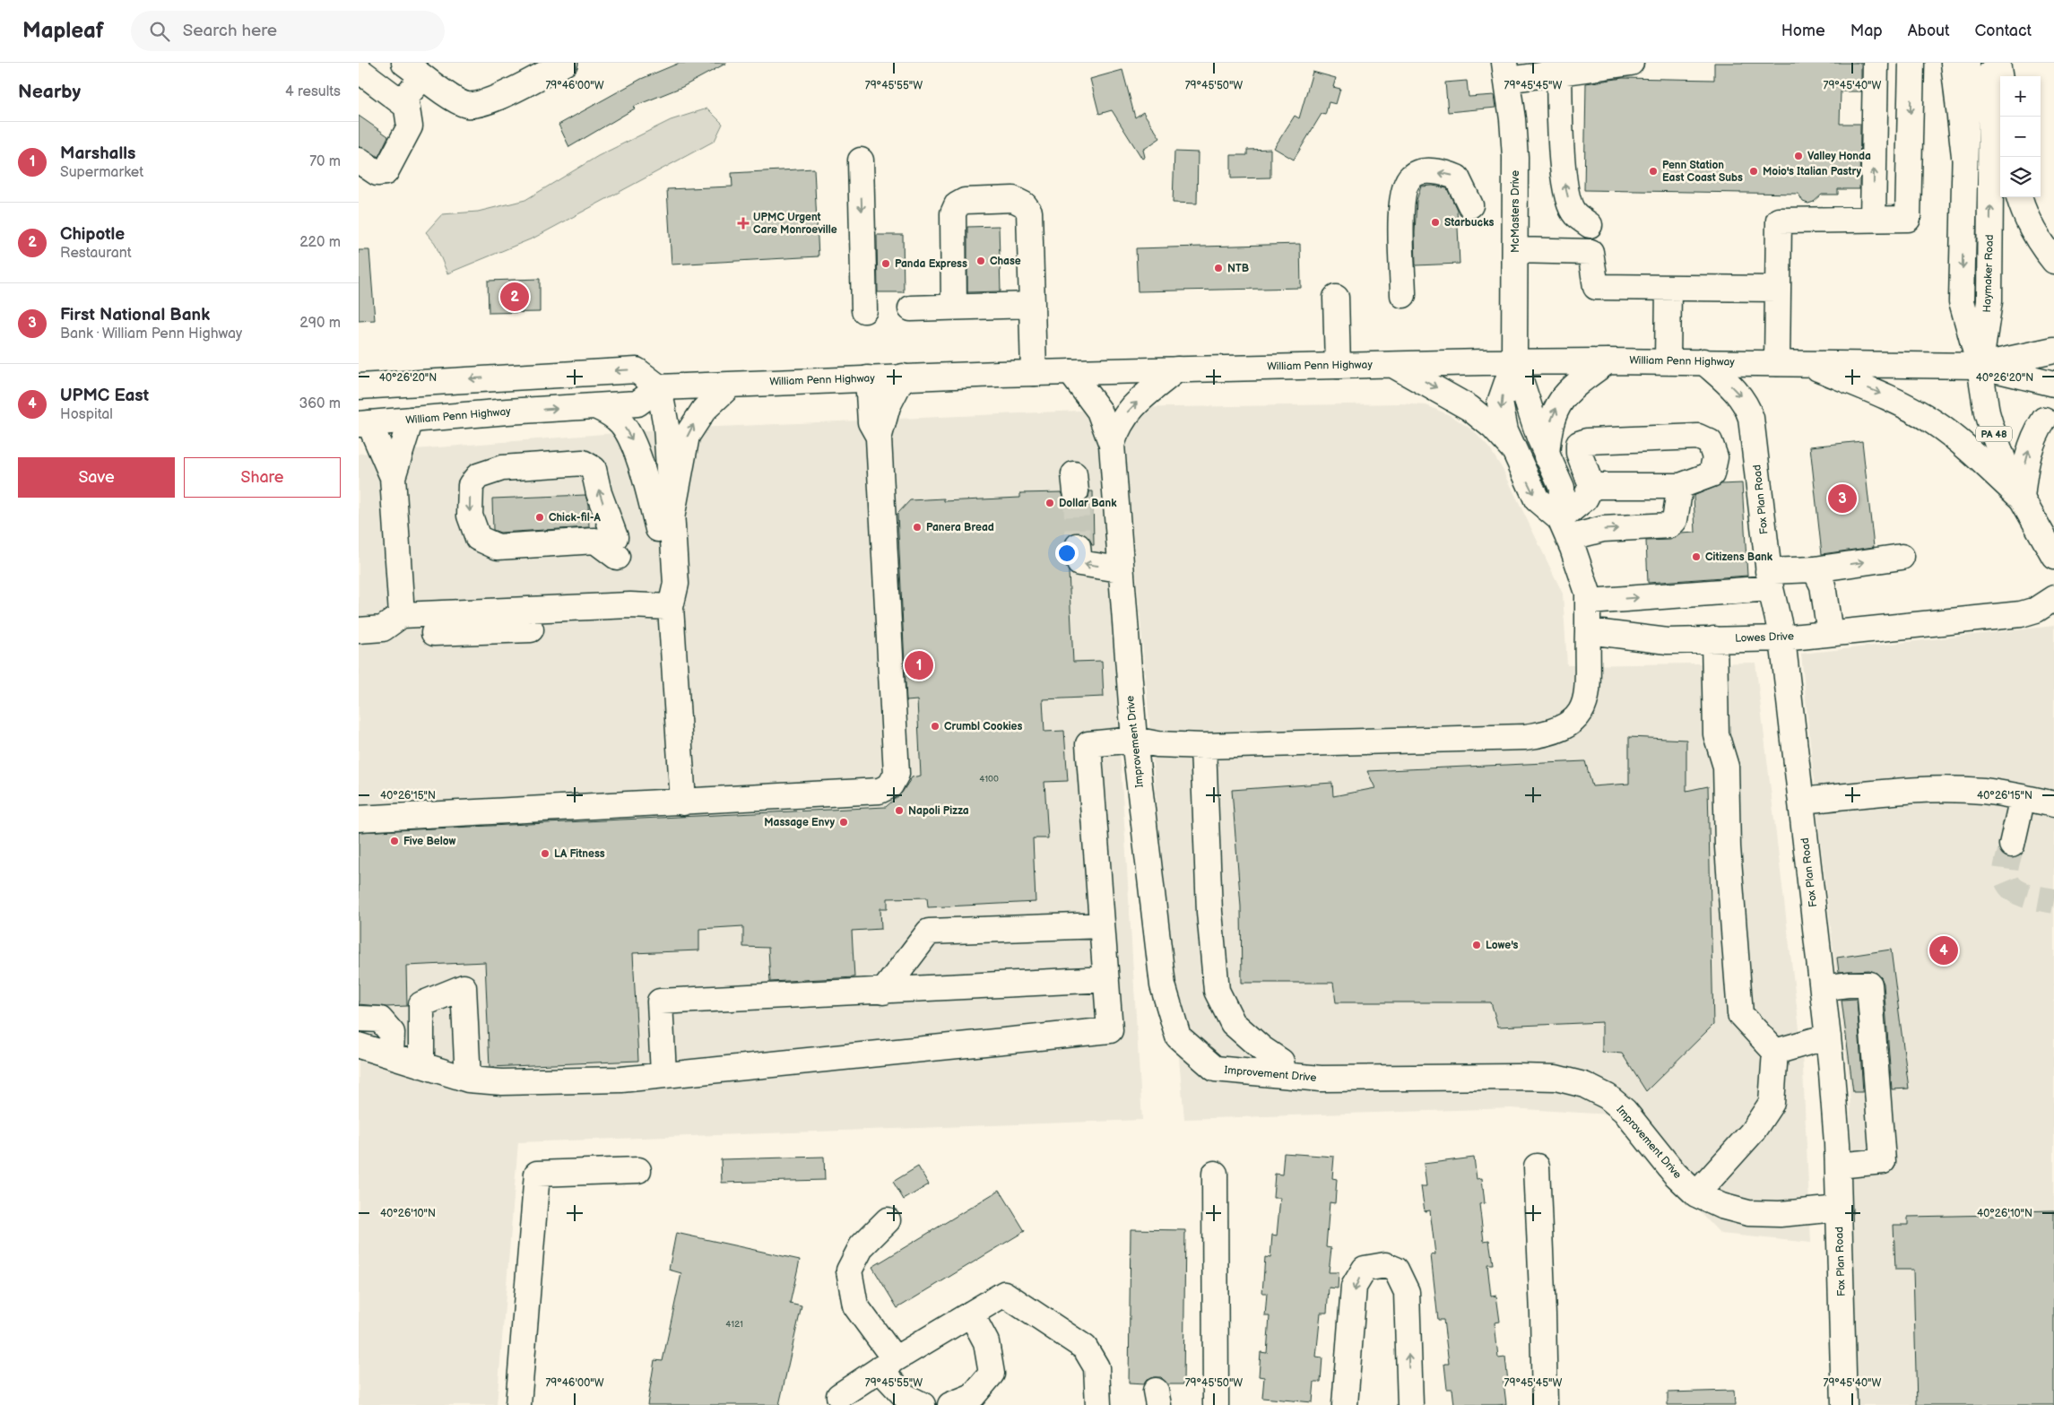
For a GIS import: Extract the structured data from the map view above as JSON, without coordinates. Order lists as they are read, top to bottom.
{
  "streets": {
    "main road": [
      "McMasters Drive",
      "Haymaker Road",
      "William Penn Highway",
      "PA 48",
      "Fox Plan Road",
      "Lowes Drive",
      "Improvement Drive"
    ]
  },
  "crossings": [
    ["McMasters Drive", "William Penn Highway"],
    ["Haymaker Road", "William Penn Highway"],
    ["Haymaker Road", "PA 48"],
    ["William Penn Highway", "PA 48"],
    ["William Penn Highway", "Fox Plan Road"],
    ["Fox Plan Road", "Lowes Drive"],
    ["Fox Plan Road", "Improvement Drive"]
  ],
  "places": {
    "other": [
      "Valley Honda",
      "Penn Station East Coast Subs",
      "Moio's Italian Pastry",
      "Starbucks",
      "Chase",
      "Panda Express",
      "NTB",
      "Dollar Bank",
      "Chick-fil-A",
      "Panera Bread",
      "Citizens Bank",
      "Crumbl Cookies",
      "Napoli Pizza",
      "Massage Envy",
      "Five Below",
      "LA Fitness",
      "Lowe's"
    ],
    "health": ["UPMC Urgent Care Monroeville"]
  },
  "house_numbers": ["4100", "4121"],
  "page": {
    "header": "Mapleaf",
    "search": "Search here",
    "nav": [
      "Home",
      "Map",
      "About",
      "Contact"
    ],
    "heading": ["Nearby", "4 results"],
    "map_buttons": ["+", "−"],
    "list": [
      {
        "mark": "1",
        "name": "Marshalls",
        "note": "Supermarket",
        "value": "70 m"
      },
      {
        "mark": "2",
        "name": "Chipotle",
        "note": "Restaurant",
        "value": "220 m"
      },
      {
        "mark": "3",
        "name": "First National Bank",
        "note": "Bank · William Penn Highway",
        "value": "290 m"
      },
      {
        "mark": "4",
        "name": "UPMC East",
        "note": "Hospital",
        "value": "360 m"
      }
    ],
    "pins": [
      "2",
      "3",
      "1",
      "4"
    ],
    "buttons": ["Save", "Share"]
  },
  "coordinates": [
    "79°46'00\"W",
    "79°45'55\"W",
    "79°45'50\"W",
    "79°45'45\"W",
    "79°45'40\"W",
    "40°26'20\"N",
    "40°26'15\"N",
    "40°26'10\"N"
  ]
}
